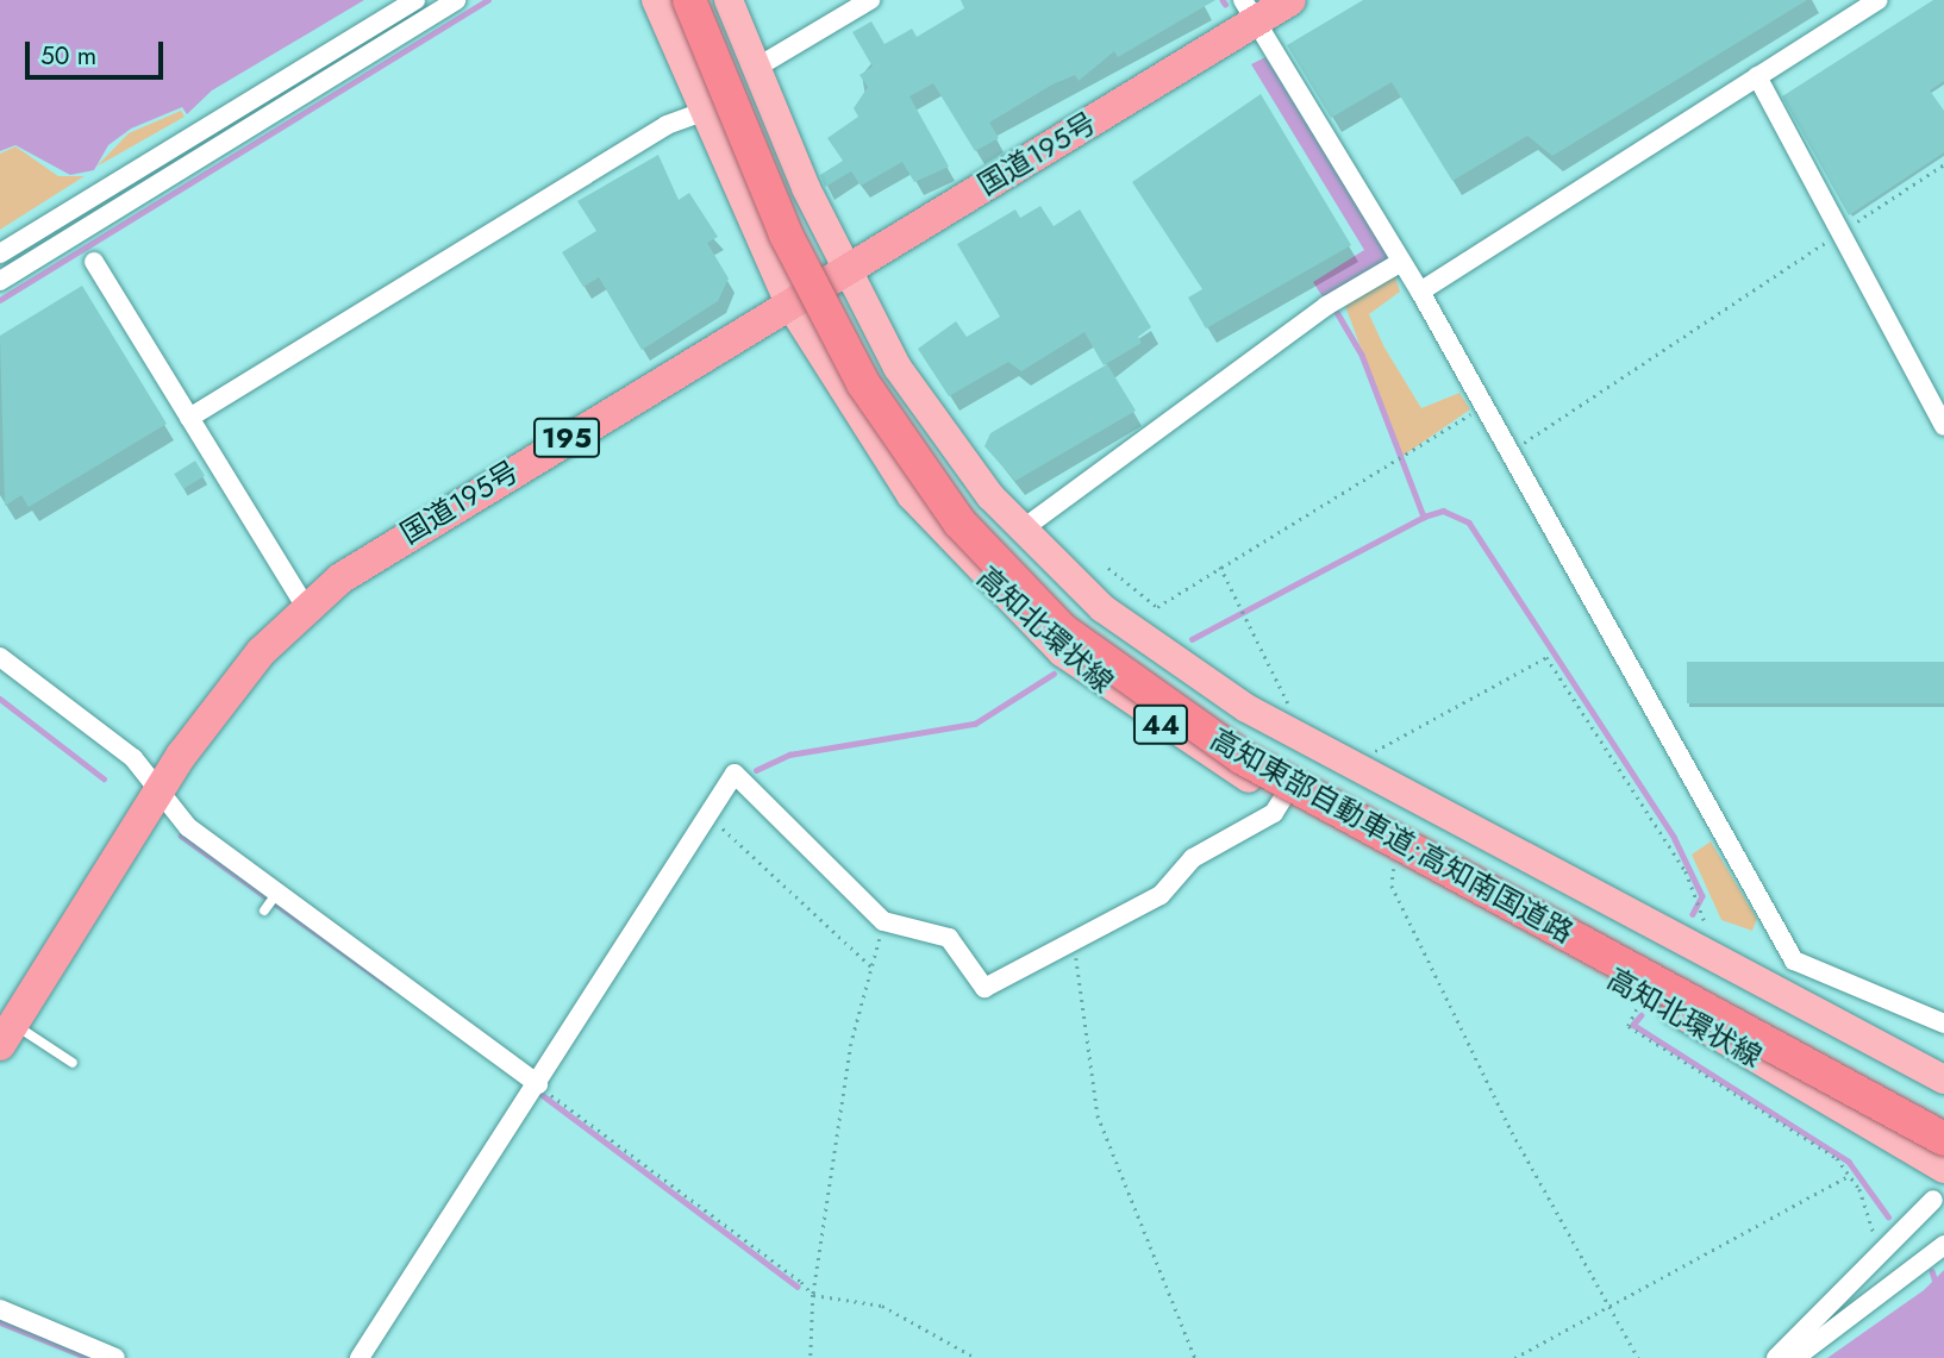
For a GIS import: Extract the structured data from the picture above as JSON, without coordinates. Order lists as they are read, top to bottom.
{
  "streets": {
    "highway": ["国道195号", "195", "高知東部自動車道;高知南国道路"],
    "main road": ["高知北環状線", "44"]
  },
  "crossings": [
    ["国道195号", "高知北環状線"]
  ],
  "scale_bar": "50 m"
}
